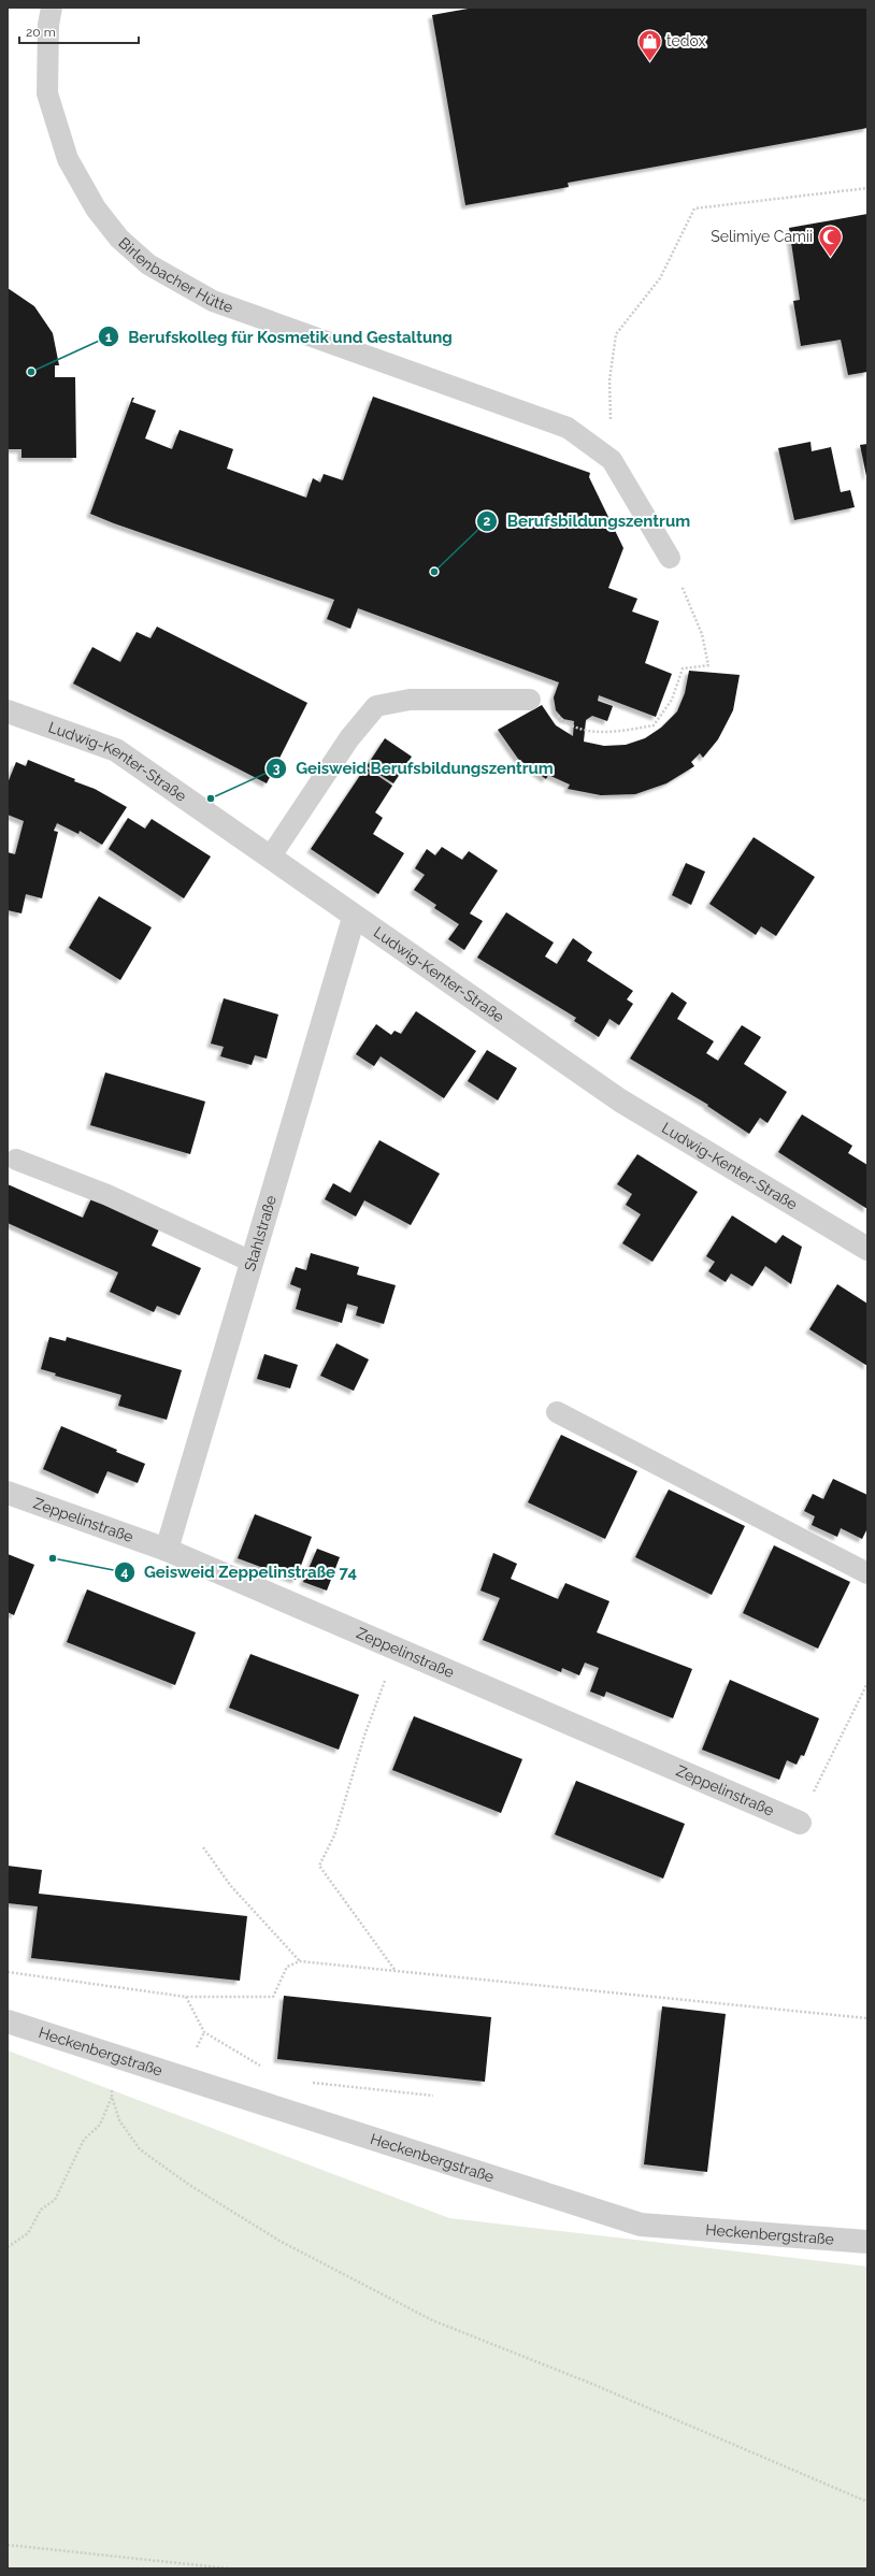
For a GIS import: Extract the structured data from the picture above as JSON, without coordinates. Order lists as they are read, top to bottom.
{
  "streets": {
    "street": [
      "Ludwig-Kenter-Straße",
      "Stahlstraße",
      "Zeppelinstraße",
      "Heckenbergstraße"
    ],
    "lane": ["Birlenbacher Hütte"]
  },
  "crossings": [
    ["Ludwig-Kenter-Straße", "Stahlstraße"],
    ["Stahlstraße", "Zeppelinstraße"]
  ],
  "places": {
    "shop": ["tedox"],
    "mosque": ["Selimiye Camii"],
    "other": [
      "Berufskolleg für Kosmetik und Gestaltung",
      "Berufsbildungszentrum",
      "Geisweid Berufsbildungszentrum",
      "Geisweid Zeppelinstraße 74"
    ]
  },
  "scale_bar": "20 m"
}
